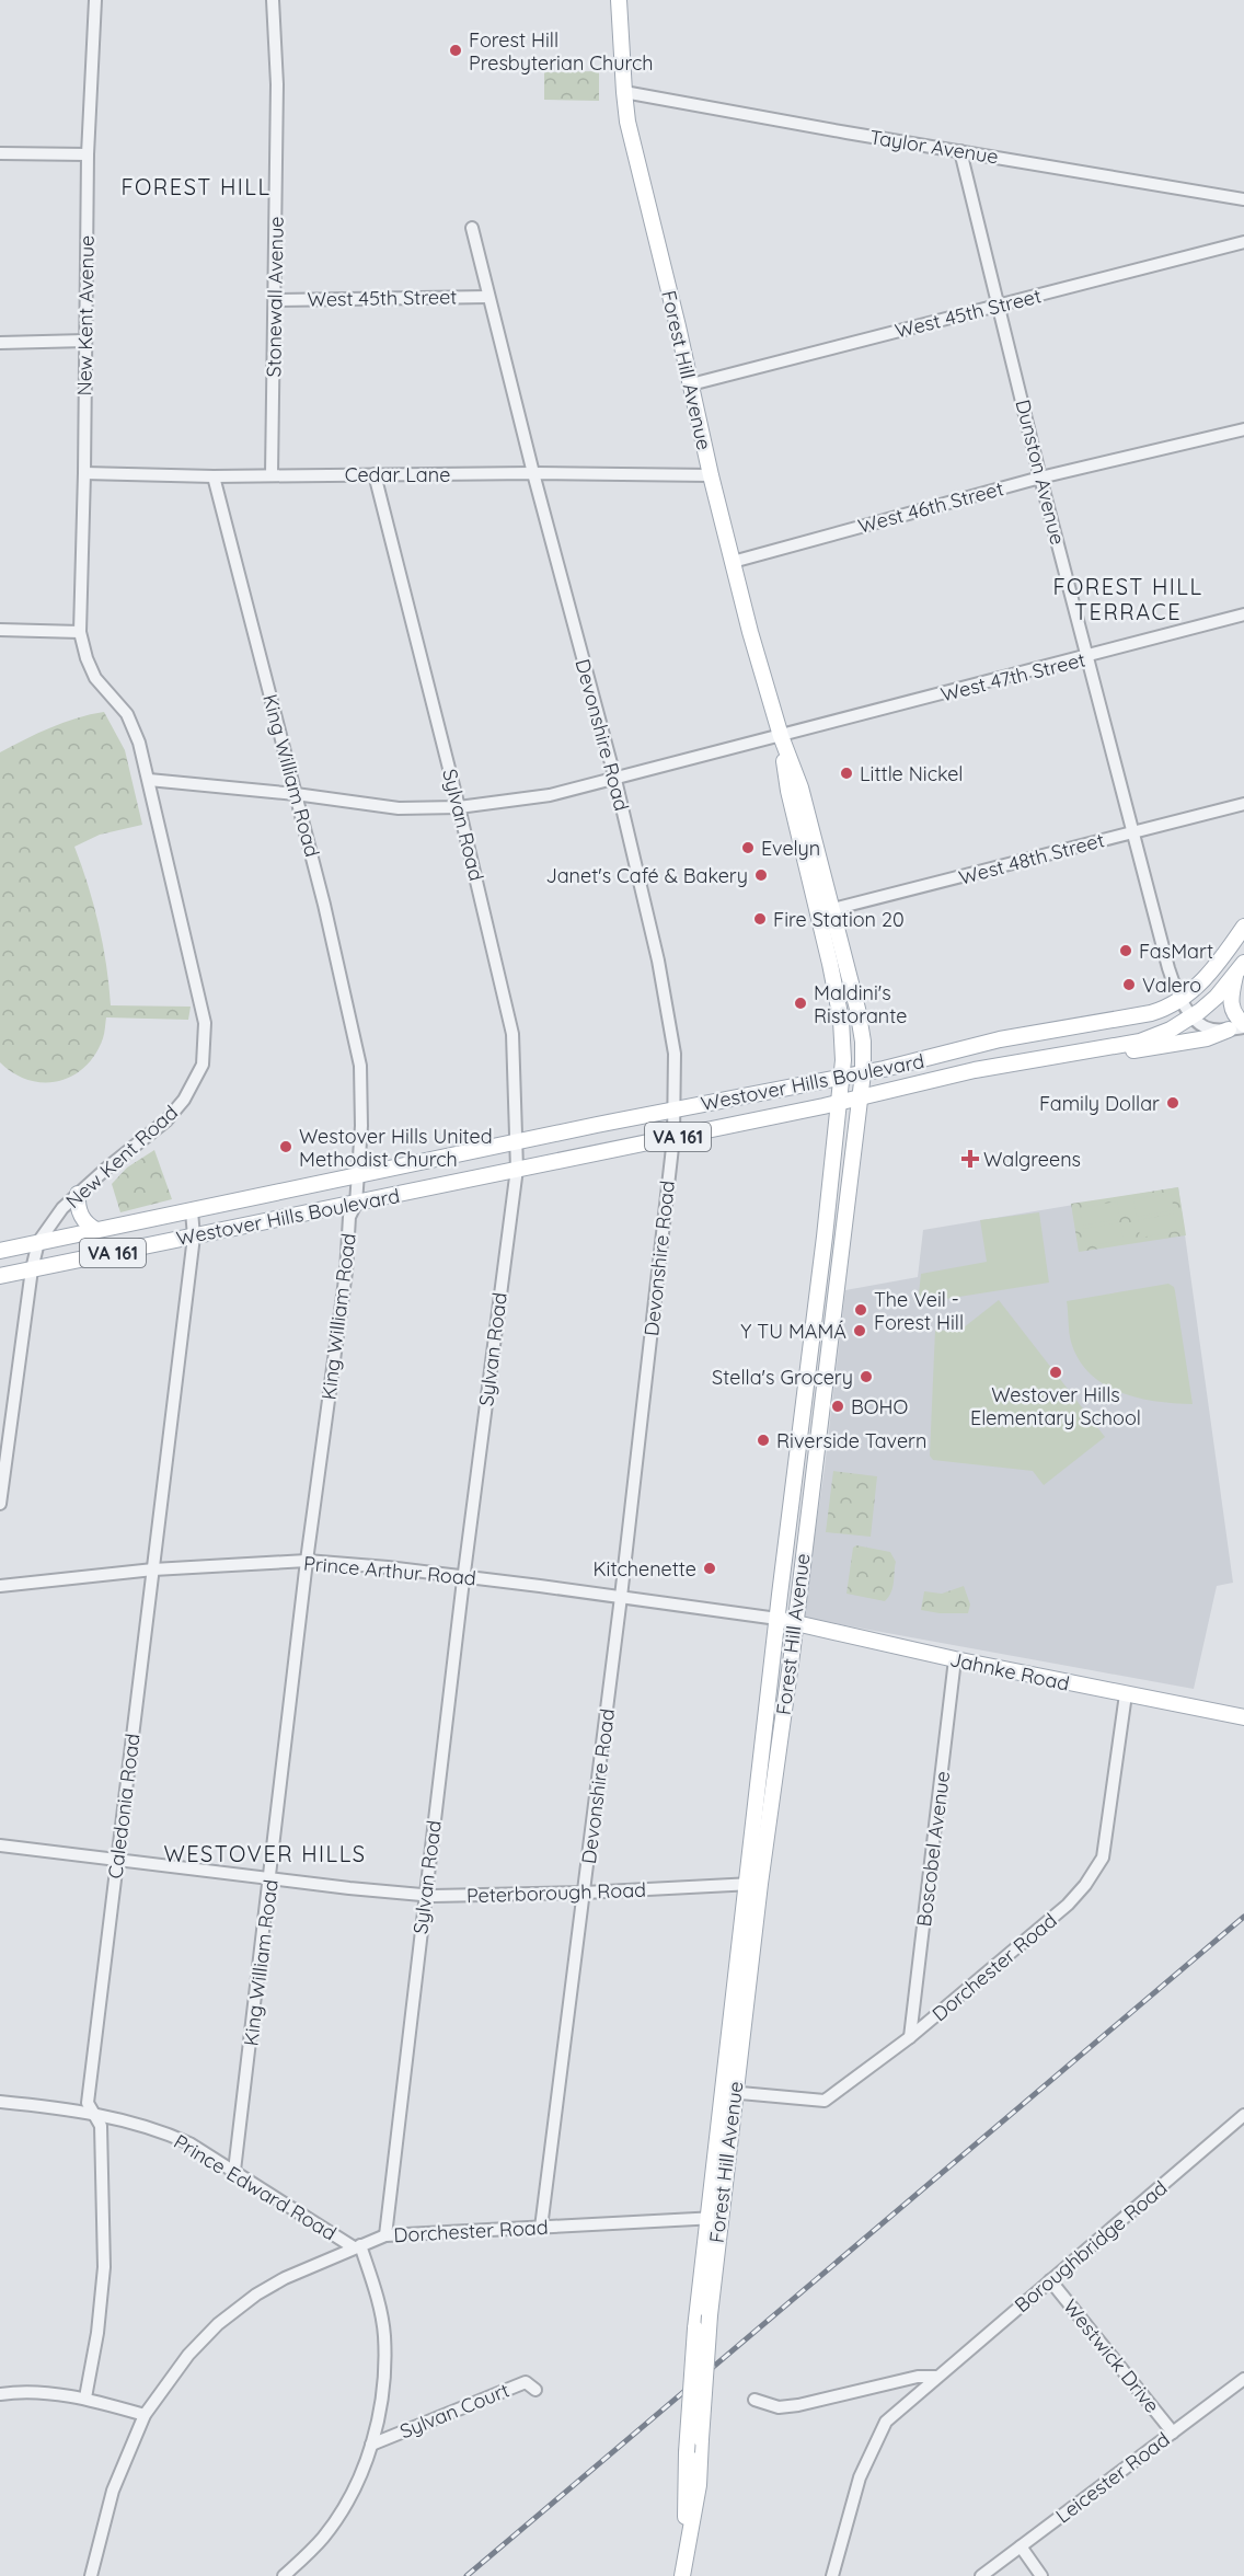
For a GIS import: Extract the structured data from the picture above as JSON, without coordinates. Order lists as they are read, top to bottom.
{
  "streets": {
    "main road": [
      "Forest Hill Avenue",
      "Westover Hills Boulevard",
      "VA 161",
      "Jahnke Road"
    ],
    "street": [
      "Taylor Avenue",
      "Stonewall Avenue",
      "West 45th Street",
      "New Kent Avenue",
      "Dunston Avenue",
      "Cedar Lane",
      "West 46th Street",
      "West 47th Street",
      "Devonshire Road",
      "King William Road",
      "Sylvan Road",
      "West 48th Street",
      "New Kent Road",
      "Prince Arthur Road",
      "Caledonia Road",
      "Boscobel Avenue",
      "Peterborough Road",
      "Dorchester Road",
      "Prince Edward Road",
      "Boroughbridge Road",
      "Westwick Drive",
      "Sylvan Court",
      "Leicester Road"
    ]
  },
  "crossings": [
    ["Taylor Avenue", "Forest Hill Avenue"],
    ["Taylor Avenue", "Dunston Avenue"],
    ["Stonewall Avenue", "West 45th Street"],
    ["Stonewall Avenue", "Cedar Lane"],
    ["West 45th Street", "Forest Hill Avenue"],
    ["West 45th Street", "Dunston Avenue"],
    ["West 45th Street", "Devonshire Road"],
    ["New Kent Avenue", "Cedar Lane"],
    ["New Kent Avenue", "New Kent Road"],
    ["Forest Hill Avenue", "Cedar Lane"],
    ["Forest Hill Avenue", "West 46th Street"],
    ["Forest Hill Avenue", "West 47th Street"],
    ["Forest Hill Avenue", "West 48th Street"],
    ["Forest Hill Avenue", "Westover Hills Boulevard"],
    ["Forest Hill Avenue", "Prince Arthur Road"],
    ["Forest Hill Avenue", "Jahnke Road"],
    ["Forest Hill Avenue", "Peterborough Road"],
    ["Forest Hill Avenue", "Dorchester Road"],
    ["Dunston Avenue", "West 46th Street"],
    ["Dunston Avenue", "West 47th Street"],
    ["Dunston Avenue", "West 48th Street"],
    ["Dunston Avenue", "Westover Hills Boulevard"],
    ["Cedar Lane", "Devonshire Road"],
    ["Cedar Lane", "King William Road"],
    ["Cedar Lane", "Sylvan Road"],
    ["West 47th Street", "Devonshire Road"],
    ["West 47th Street", "King William Road"],
    ["West 47th Street", "Sylvan Road"],
    ["West 47th Street", "New Kent Road"],
    ["Devonshire Road", "Westover Hills Boulevard"],
    ["Devonshire Road", "Prince Arthur Road"],
    ["Devonshire Road", "Peterborough Road"],
    ["Devonshire Road", "Dorchester Road"],
    ["King William Road", "Westover Hills Boulevard"],
    ["King William Road", "Prince Arthur Road"],
    ["King William Road", "Peterborough Road"],
    ["King William Road", "Prince Edward Road"],
    ["Sylvan Road", "Westover Hills Boulevard"],
    ["Sylvan Road", "Prince Arthur Road"],
    ["Sylvan Road", "Peterborough Road"],
    ["Sylvan Road", "Dorchester Road"],
    ["Westover Hills Boulevard", "New Kent Road"],
    ["Westover Hills Boulevard", "Caledonia Road"],
    ["Prince Arthur Road", "Jahnke Road"],
    ["Prince Arthur Road", "Caledonia Road"],
    ["Jahnke Road", "Boscobel Avenue"],
    ["Jahnke Road", "Dorchester Road"],
    ["Caledonia Road", "Peterborough Road"],
    ["Caledonia Road", "Prince Edward Road"],
    ["Boscobel Avenue", "Dorchester Road"],
    ["Dorchester Road", "Prince Edward Road"],
    ["Boroughbridge Road", "Westwick Drive"],
    ["Westwick Drive", "Leicester Road"]
  ],
  "districts": ["FOREST HILL", "FOREST HILL TERRACE", "WESTOVER HILLS"],
  "places": {
    "other": [
      "Forest Hill Presbyterian Church",
      "Little Nickel",
      "Evelyn",
      "Janet's Café & Bakery",
      "Fire Station 20",
      "FasMart",
      "Valero",
      "Maldini's Ristorante",
      "Family Dollar",
      "Westover Hills United Methodist Church",
      "The Veil - Forest Hill",
      "Y TU MAMÁ",
      "Westover Hills Elementary School",
      "Stella's Grocery",
      "BOHO",
      "Riverside Tavern",
      "Kitchenette"
    ],
    "health": ["Walgreens"]
  }
}
